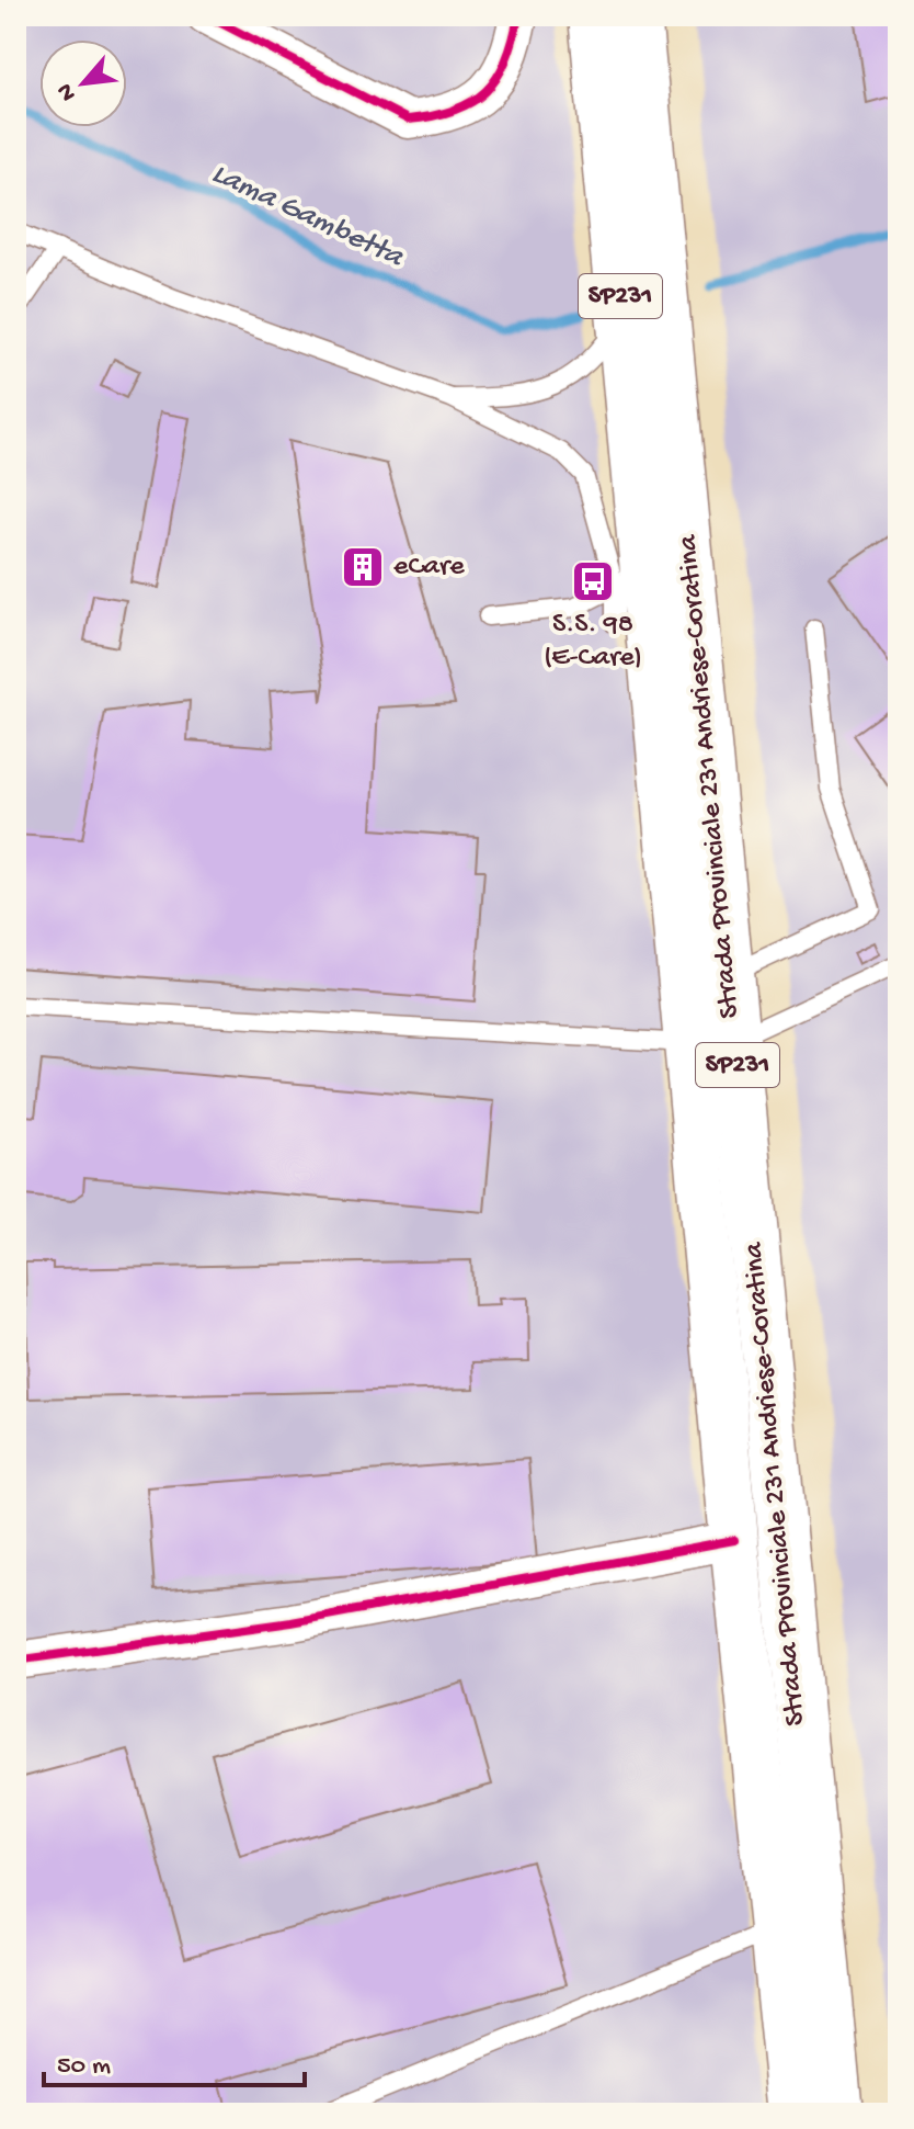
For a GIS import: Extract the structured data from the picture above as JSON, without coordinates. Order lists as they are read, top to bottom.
{
  "streets": {
    "main road": ["SP231", "Strada Provinciale 231 Andriese-Coratina"]
  },
  "water": ["Lama Gambetta"],
  "places": {
    "building": ["eCare"],
    "bus stop": ["S.S. 98 (E-Care)"]
  },
  "scale_bar": "50 m",
  "north": "bottom left"
}
